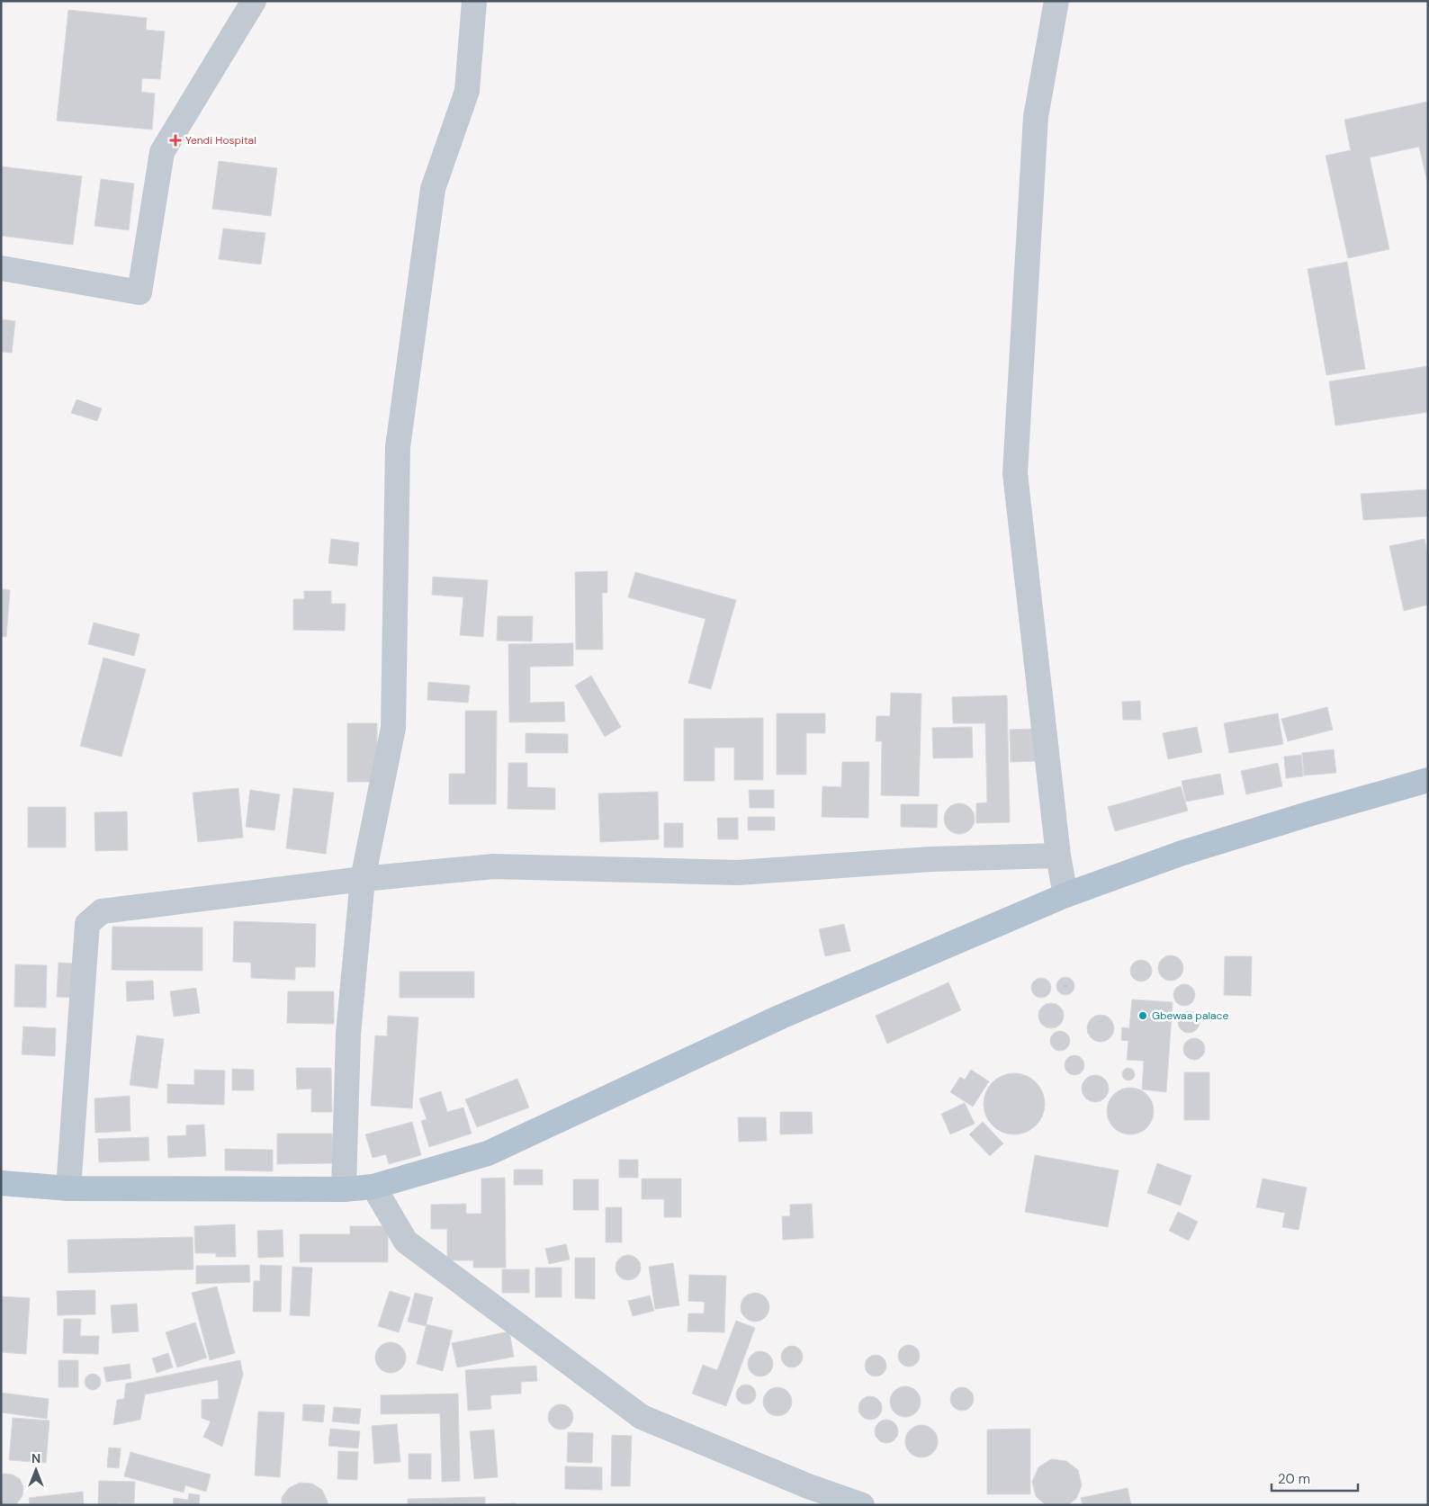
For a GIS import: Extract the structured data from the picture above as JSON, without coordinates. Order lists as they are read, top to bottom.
{
  "places": {
    "health": ["Yendi Hospital"],
    "other": ["Gbewaa palace"]
  },
  "scale_bar": "20 m",
  "north": "top"
}
